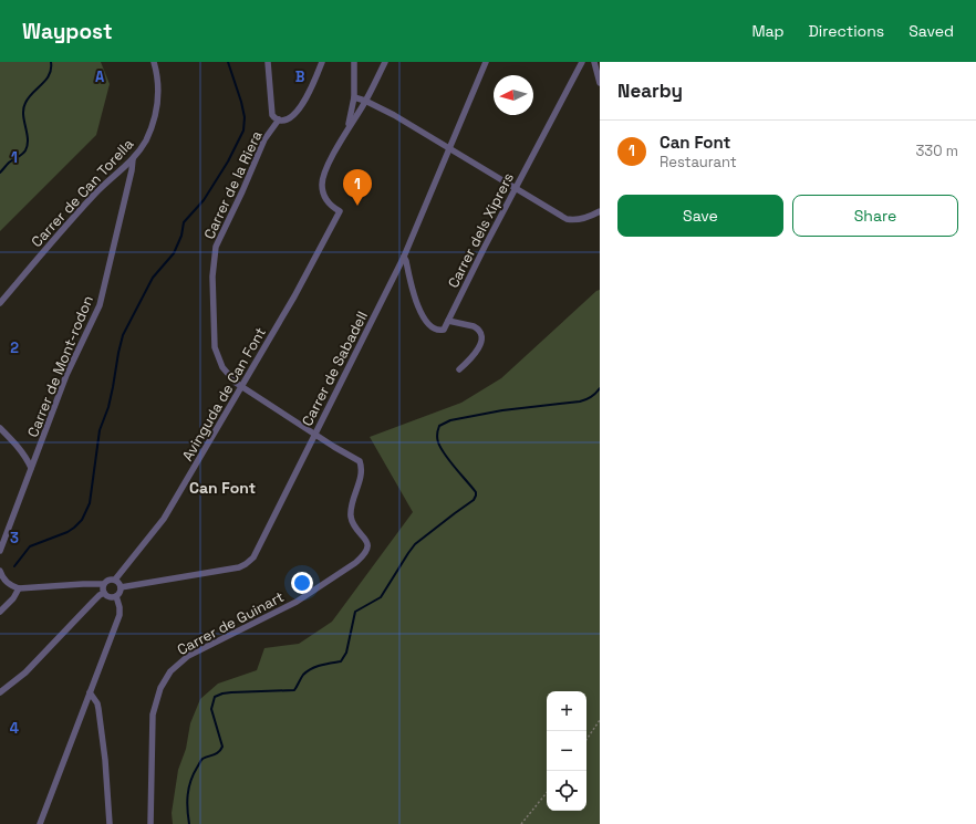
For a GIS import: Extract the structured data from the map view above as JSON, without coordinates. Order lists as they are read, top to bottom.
{
  "streets": {
    "street": [
      "Carrer de la Riera",
      "Carrer de Can Torella",
      "Carrer dels Xiprers",
      "Carrer de Mont-rodon",
      "Carrer de Sabadell",
      "Avinguda de Can Font",
      "Carrer de Guinart"
    ]
  },
  "crossings": [
    ["Carrer de la Riera", "Avinguda de Can Font"],
    ["Carrer de la Riera", "Carrer de Guinart"],
    ["Carrer de Can Torella", "Carrer de Mont-rodon"],
    ["Carrer de Sabadell", "Avinguda de Can Font"],
    ["Carrer de Sabadell", "Carrer de Guinart"],
    ["Avinguda de Can Font", "Carrer de Guinart"]
  ],
  "districts": ["Can Font"],
  "north": "left",
  "page": {
    "header": "Waypost",
    "nav": ["Map", "Directions", "Saved"],
    "heading": "Nearby",
    "list": [
      {
        "mark": "1",
        "name": "Can Font",
        "note": "Restaurant",
        "value": "330 m"
      }
    ],
    "pins": "1",
    "buttons": ["Save", "Share"],
    "map_buttons": ["+", "−"]
  },
  "grid": {
    "columns": ["A", "B"],
    "rows": [
      "1",
      "2",
      "3",
      "4"
    ]
  }
}
